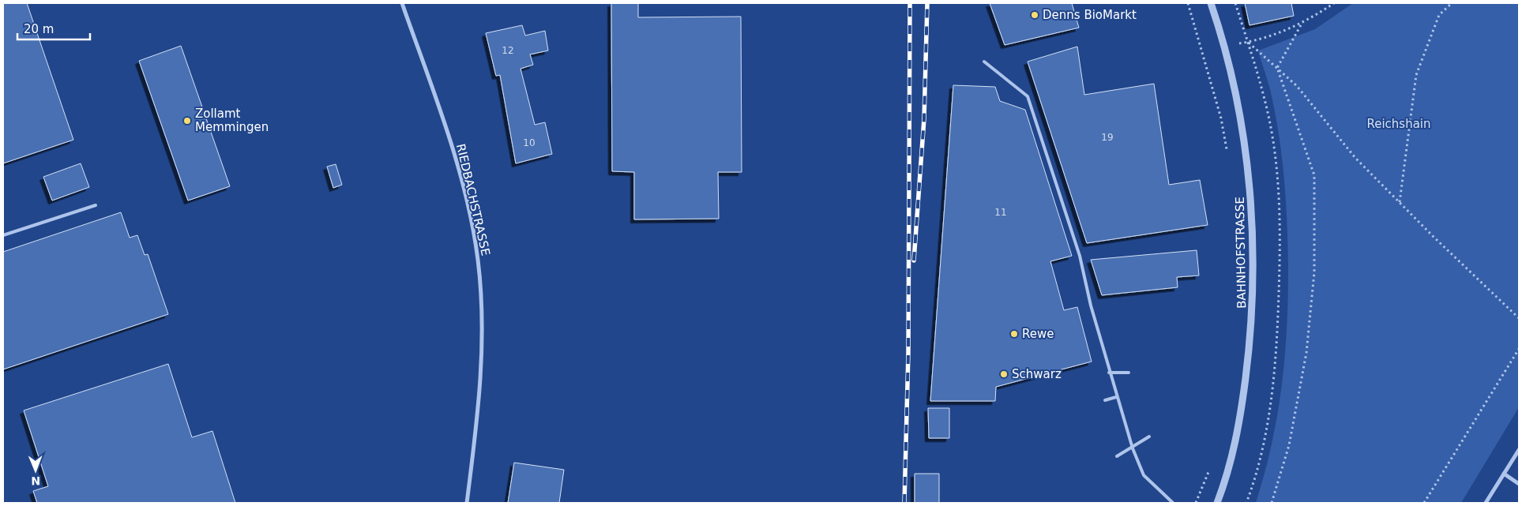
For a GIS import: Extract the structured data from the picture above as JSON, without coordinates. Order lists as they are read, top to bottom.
{
  "streets": {
    "street": ["RIEDBACHSTRASSE", "BAHNHOFSTRASSE"]
  },
  "parks": ["Reichshain"],
  "places": [
    "Denns BioMarkt",
    "Zollamt Memmingen",
    "Rewe",
    "Schwarz"
  ],
  "house_numbers": [
    "12",
    "19",
    "10",
    "11"
  ],
  "scale_bar": "20 m",
  "north": "bottom"
}
